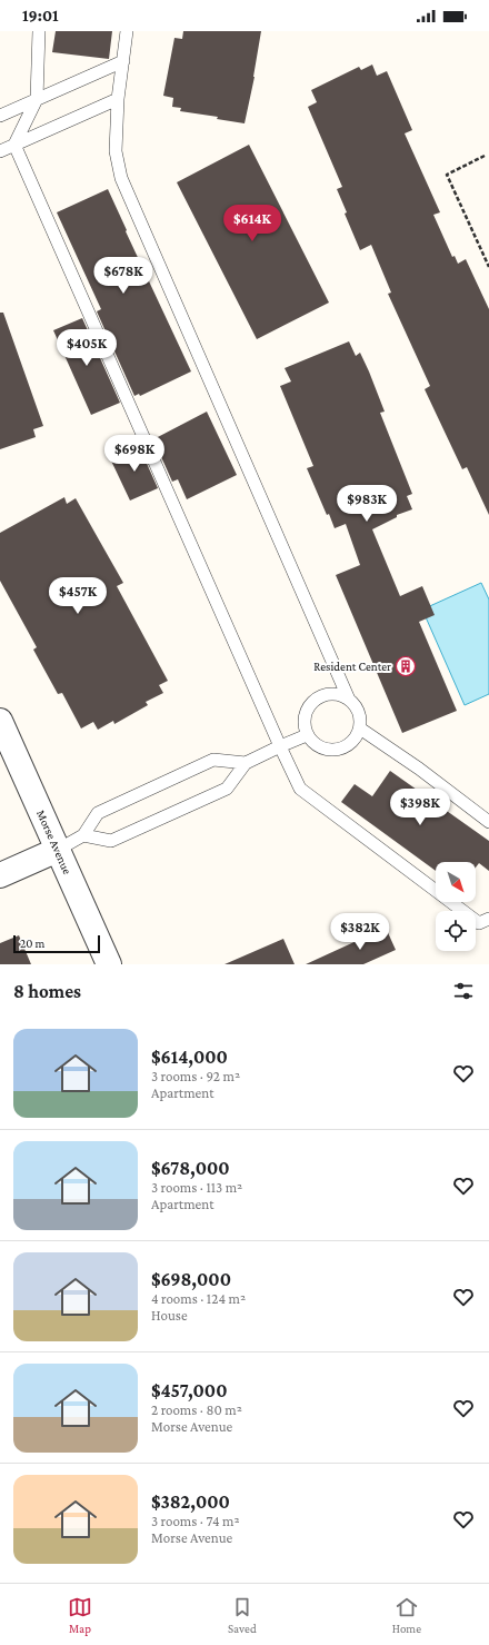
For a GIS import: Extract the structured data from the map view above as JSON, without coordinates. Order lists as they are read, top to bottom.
{
  "streets": {
    "street": ["Morse Avenue"]
  },
  "places": {
    "building": ["Resident Center"]
  },
  "scale_bar": "20 m",
  "north": "bottom right",
  "page": {
    "status": "19:01",
    "price": [
      "$614K",
      "$678K",
      "$405K",
      "$698K",
      "$983K",
      "$457K",
      "$398K",
      "$382K"
    ],
    "scale": "20 m",
    "heading": "8 homes",
    "list": [
      {
        "name": "$614,000",
        "note": "3 rooms · 92 m² · Apartment"
      },
      {
        "name": "$678,000",
        "note": "3 rooms · 113 m² · Apartment"
      },
      {
        "name": "$698,000",
        "note": "4 rooms · 124 m² · House"
      },
      {
        "name": "$457,000",
        "note": "2 rooms · 80 m² · Morse Avenue"
      },
      {
        "name": "$382,000",
        "note": "3 rooms · 74 m² · Morse Avenue"
      }
    ],
    "tabs": ["Map", "Saved", "Home"]
  }
}
